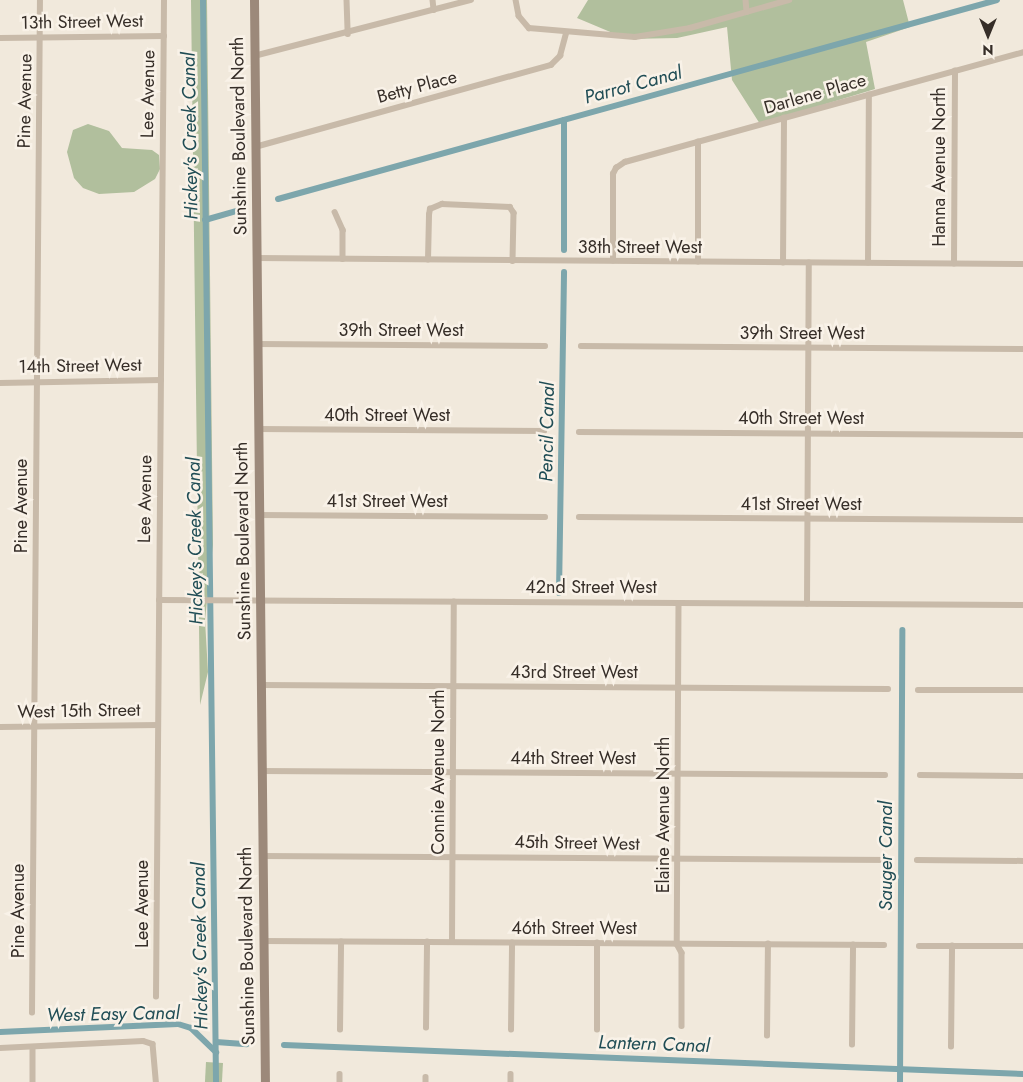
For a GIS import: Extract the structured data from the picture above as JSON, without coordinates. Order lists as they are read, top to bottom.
{
  "streets": {
    "street": [
      "13th Street West",
      "Betty Place",
      "Lee Avenue",
      "Darlene Place",
      "Pine Avenue",
      "Sunshine Boulevard North",
      "Hanna Avenue North",
      "38th Street West",
      "39th Street West",
      "14th Street West",
      "40th Street West",
      "41st Street West",
      "42nd Street West",
      "43rd Street West",
      "West 15th Street",
      "44th Street West",
      "Connie Avenue North",
      "Elaine Avenue North",
      "45th Street West",
      "46th Street West"
    ]
  },
  "crossings": [
    ["13th Street West", "Lee Avenue"],
    ["13th Street West", "Pine Avenue"],
    ["Betty Place", "Sunshine Boulevard North"],
    ["Lee Avenue", "14th Street West"],
    ["Lee Avenue", "42nd Street West"],
    ["Lee Avenue", "West 15th Street"],
    ["Darlene Place", "Hanna Avenue North"],
    ["Darlene Place", "38th Street West"],
    ["Pine Avenue", "14th Street West"],
    ["Pine Avenue", "West 15th Street"],
    ["Sunshine Boulevard North", "38th Street West"],
    ["Sunshine Boulevard North", "39th Street West"],
    ["Sunshine Boulevard North", "40th Street West"],
    ["Sunshine Boulevard North", "41st Street West"],
    ["Sunshine Boulevard North", "42nd Street West"],
    ["Sunshine Boulevard North", "43rd Street West"],
    ["Sunshine Boulevard North", "44th Street West"],
    ["Sunshine Boulevard North", "45th Street West"],
    ["Sunshine Boulevard North", "46th Street West"],
    ["Hanna Avenue North", "38th Street West"],
    ["42nd Street West", "Connie Avenue North"],
    ["42nd Street West", "Elaine Avenue North"],
    ["43rd Street West", "Connie Avenue North"],
    ["43rd Street West", "Elaine Avenue North"],
    ["44th Street West", "Connie Avenue North"],
    ["44th Street West", "Elaine Avenue North"],
    ["Connie Avenue North", "45th Street West"],
    ["Connie Avenue North", "46th Street West"],
    ["Elaine Avenue North", "45th Street West"],
    ["Elaine Avenue North", "46th Street West"]
  ],
  "water": [
    "Parrot Canal",
    "Hickey's Creek Canal",
    "Pencil Canal",
    "Sauger Canal",
    "West Easy Canal",
    "Lantern Canal"
  ],
  "north": "bottom"
}
